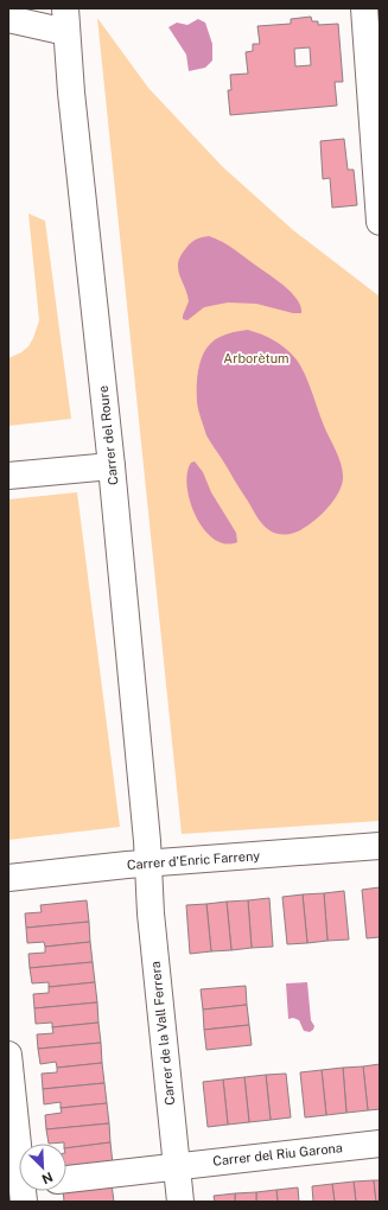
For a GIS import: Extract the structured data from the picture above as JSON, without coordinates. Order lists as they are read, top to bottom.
{
  "streets": {
    "street": [
      "Carrer del Roure",
      "Carrer d'Enric Farreny",
      "Carrer de la Vall Ferrera",
      "Carrer del Riu Garona"
    ]
  },
  "crossings": [
    ["Carrer del Roure", "Carrer d'Enric Farreny"],
    ["Carrer del Roure", "Carrer de la Vall Ferrera"],
    ["Carrer d'Enric Farreny", "Carrer de la Vall Ferrera"],
    ["Carrer de la Vall Ferrera", "Carrer del Riu Garona"]
  ],
  "parks": ["Arborètum"],
  "north": "bottom right"
}
